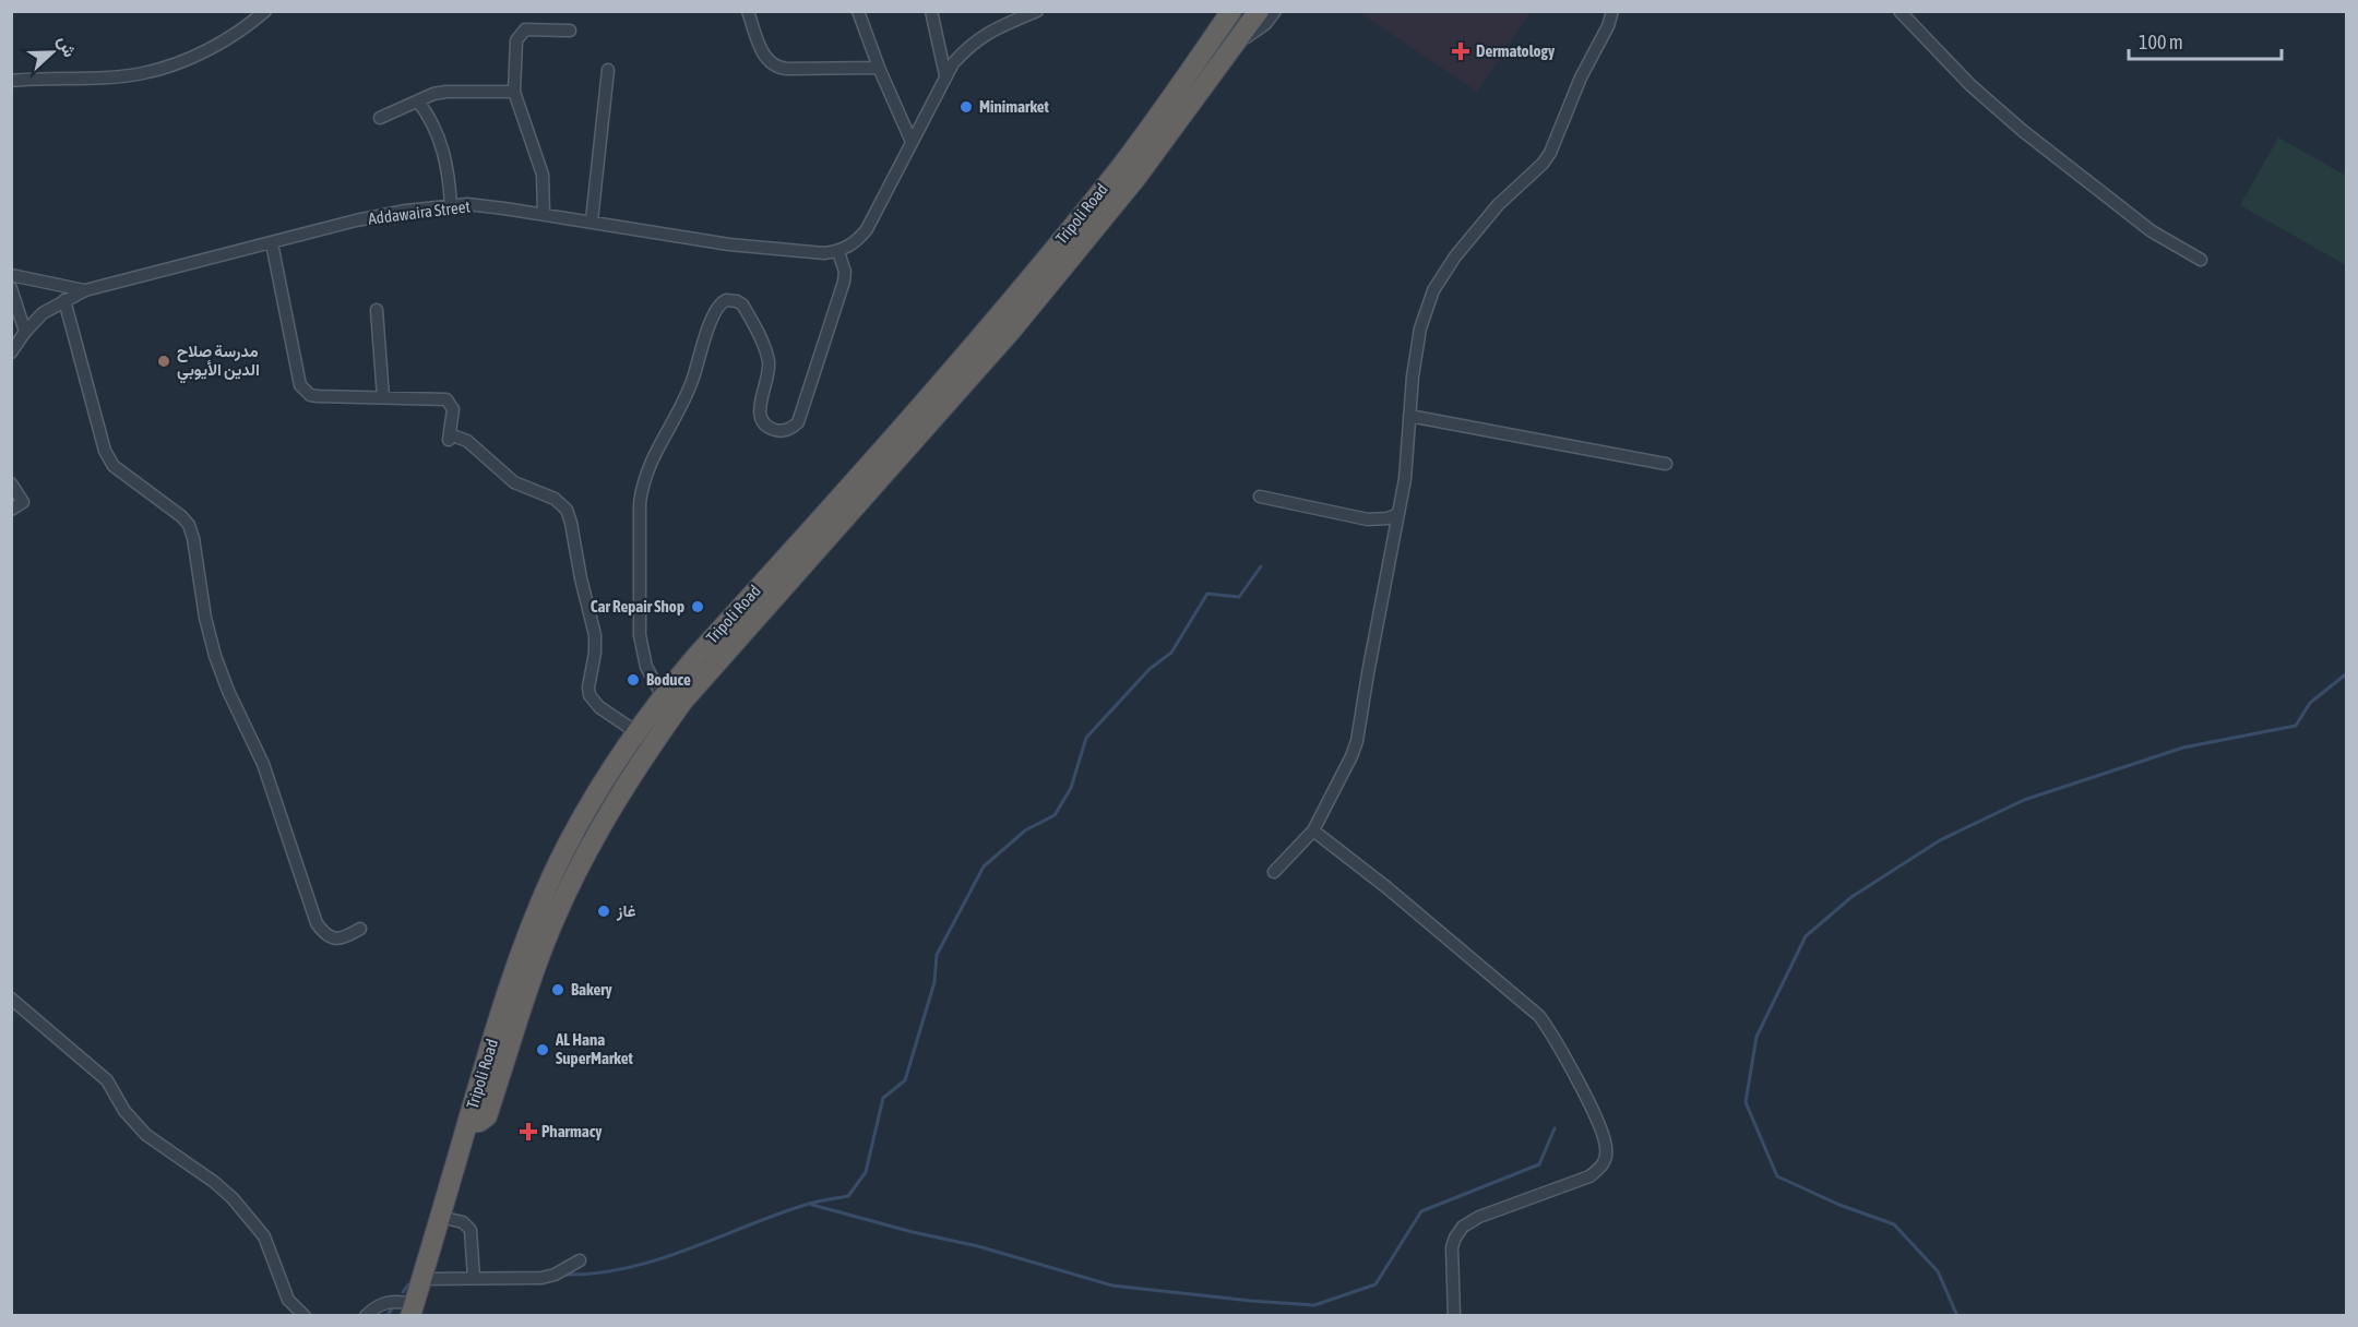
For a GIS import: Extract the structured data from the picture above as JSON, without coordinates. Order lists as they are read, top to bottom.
{
  "streets": {
    "highway": ["Tripoli Road"],
    "street": ["Addawaira Street"]
  },
  "places": {
    "health": ["Dermatology", "Pharmacy"],
    "other": [
      "Minimarket",
      "مدرسة صلاح الدين الأيوبي",
      "Car Repair Shop",
      "Boduce",
      "غاز",
      "Bakery",
      "AL Hana SuperMarket"
    ]
  },
  "scale_bar": "100 m",
  "north": "right"
}
